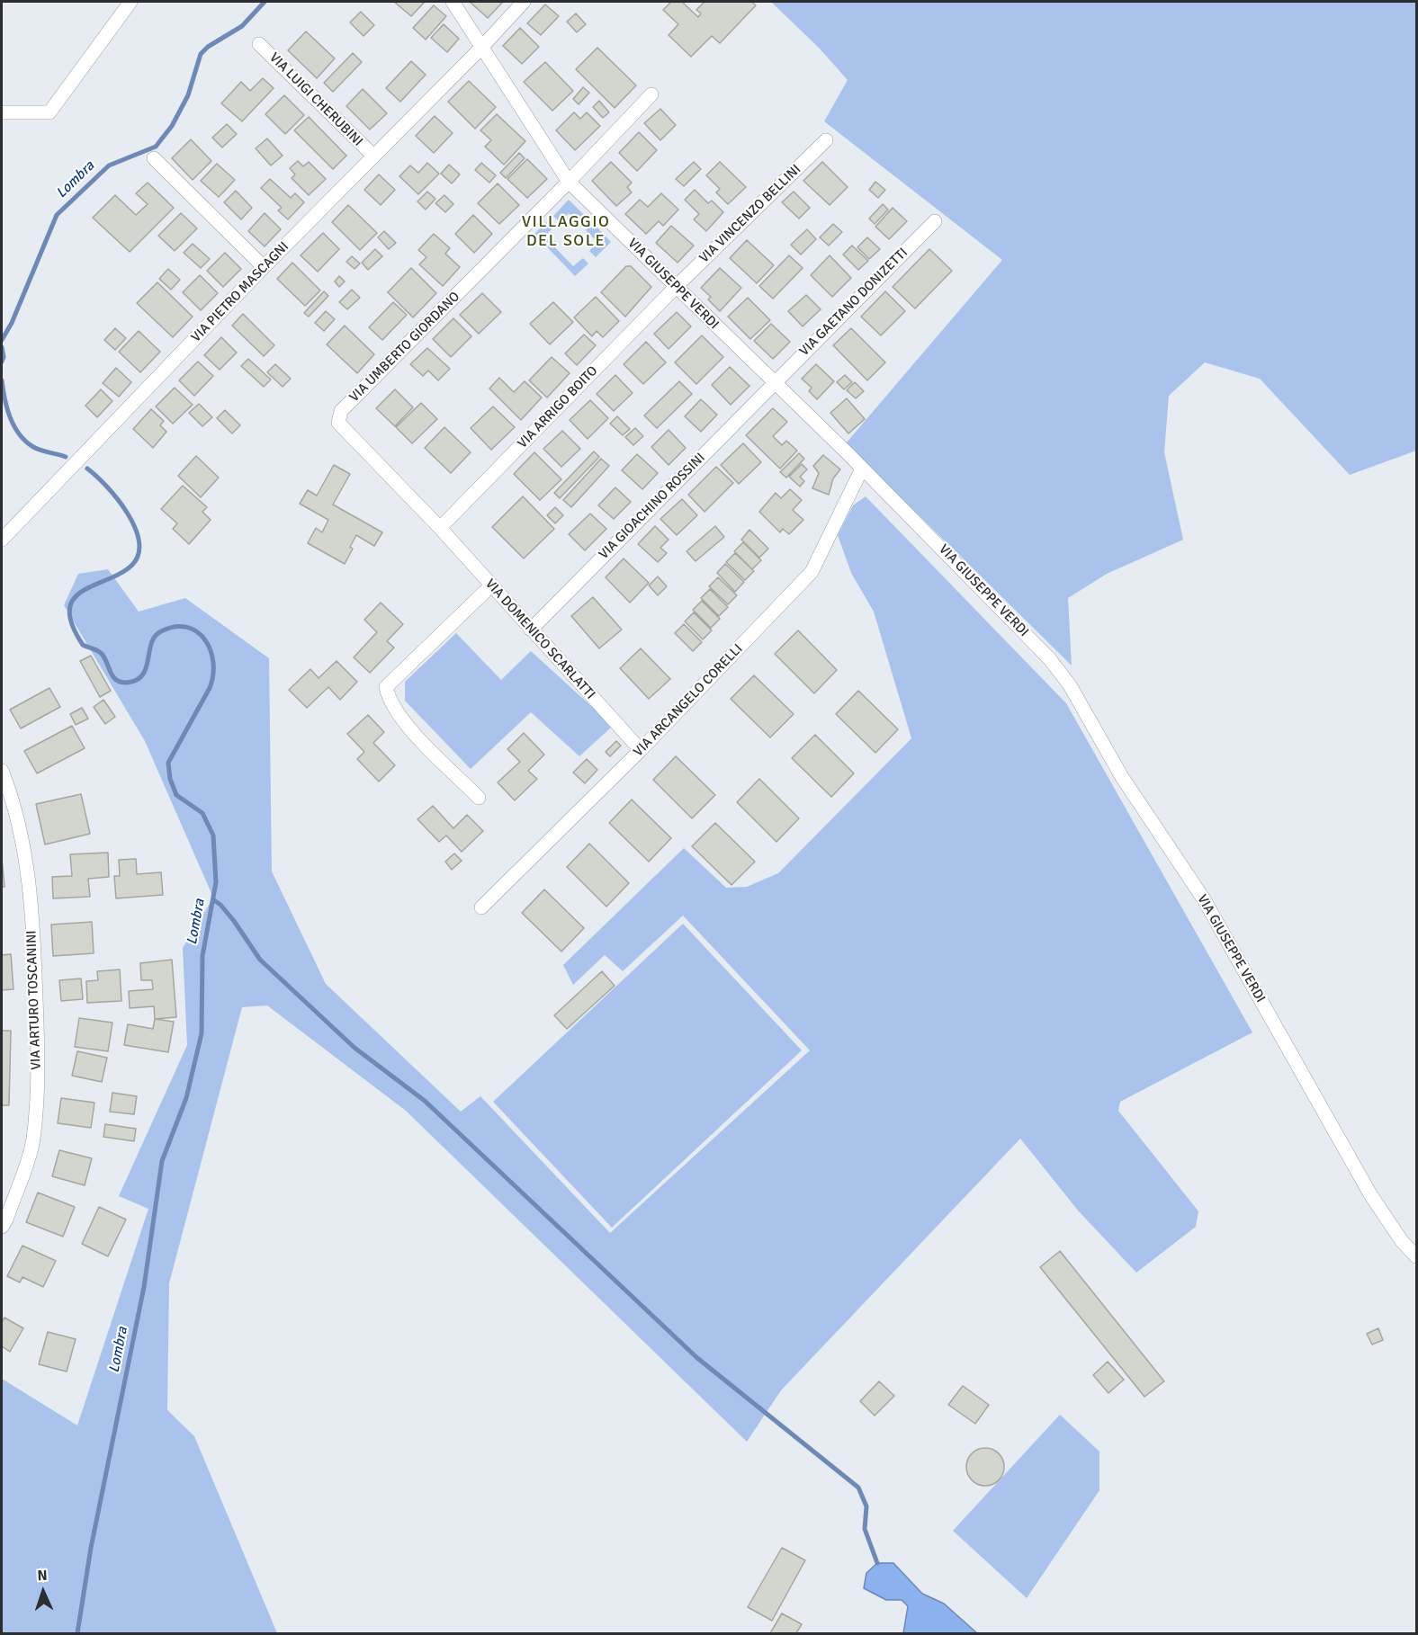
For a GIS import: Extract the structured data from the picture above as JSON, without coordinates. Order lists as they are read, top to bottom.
{
  "streets": {
    "street": [
      "VIA LUIGI CHERUBINI",
      "VIA VINCENZO BELLINI",
      "VIA GIUSEPPE VERDI",
      "VIA PIETRO MASCAGNI",
      "VIA GAETANO DONIZETTI",
      "VIA UMBERTO GIORDANO",
      "VIA ARRIGO BOITO",
      "VIA GIOACHINO ROSSINI",
      "VIA DOMENICO SCARLATTI",
      "VIA ARCANGELO CORELLI",
      "VIA ARTURO TOSCANINI"
    ]
  },
  "crossings": [
    ["VIA LUIGI CHERUBINI", "VIA PIETRO MASCAGNI"],
    ["VIA VINCENZO BELLINI", "VIA GIUSEPPE VERDI"],
    ["VIA VINCENZO BELLINI", "VIA ARRIGO BOITO"],
    ["VIA GIUSEPPE VERDI", "VIA PIETRO MASCAGNI"],
    ["VIA GIUSEPPE VERDI", "VIA GAETANO DONIZETTI"],
    ["VIA GIUSEPPE VERDI", "VIA UMBERTO GIORDANO"],
    ["VIA GIUSEPPE VERDI", "VIA ARRIGO BOITO"],
    ["VIA GIUSEPPE VERDI", "VIA GIOACHINO ROSSINI"],
    ["VIA GIUSEPPE VERDI", "VIA ARCANGELO CORELLI"],
    ["VIA GAETANO DONIZETTI", "VIA GIOACHINO ROSSINI"],
    ["VIA UMBERTO GIORDANO", "VIA ARRIGO BOITO"],
    ["VIA UMBERTO GIORDANO", "VIA DOMENICO SCARLATTI"],
    ["VIA ARRIGO BOITO", "VIA DOMENICO SCARLATTI"],
    ["VIA GIOACHINO ROSSINI", "VIA DOMENICO SCARLATTI"],
    ["VIA DOMENICO SCARLATTI", "VIA ARCANGELO CORELLI"]
  ],
  "districts": ["VILLAGGIO DEL SOLE"],
  "water": ["Lombra"],
  "north": "top"
}
